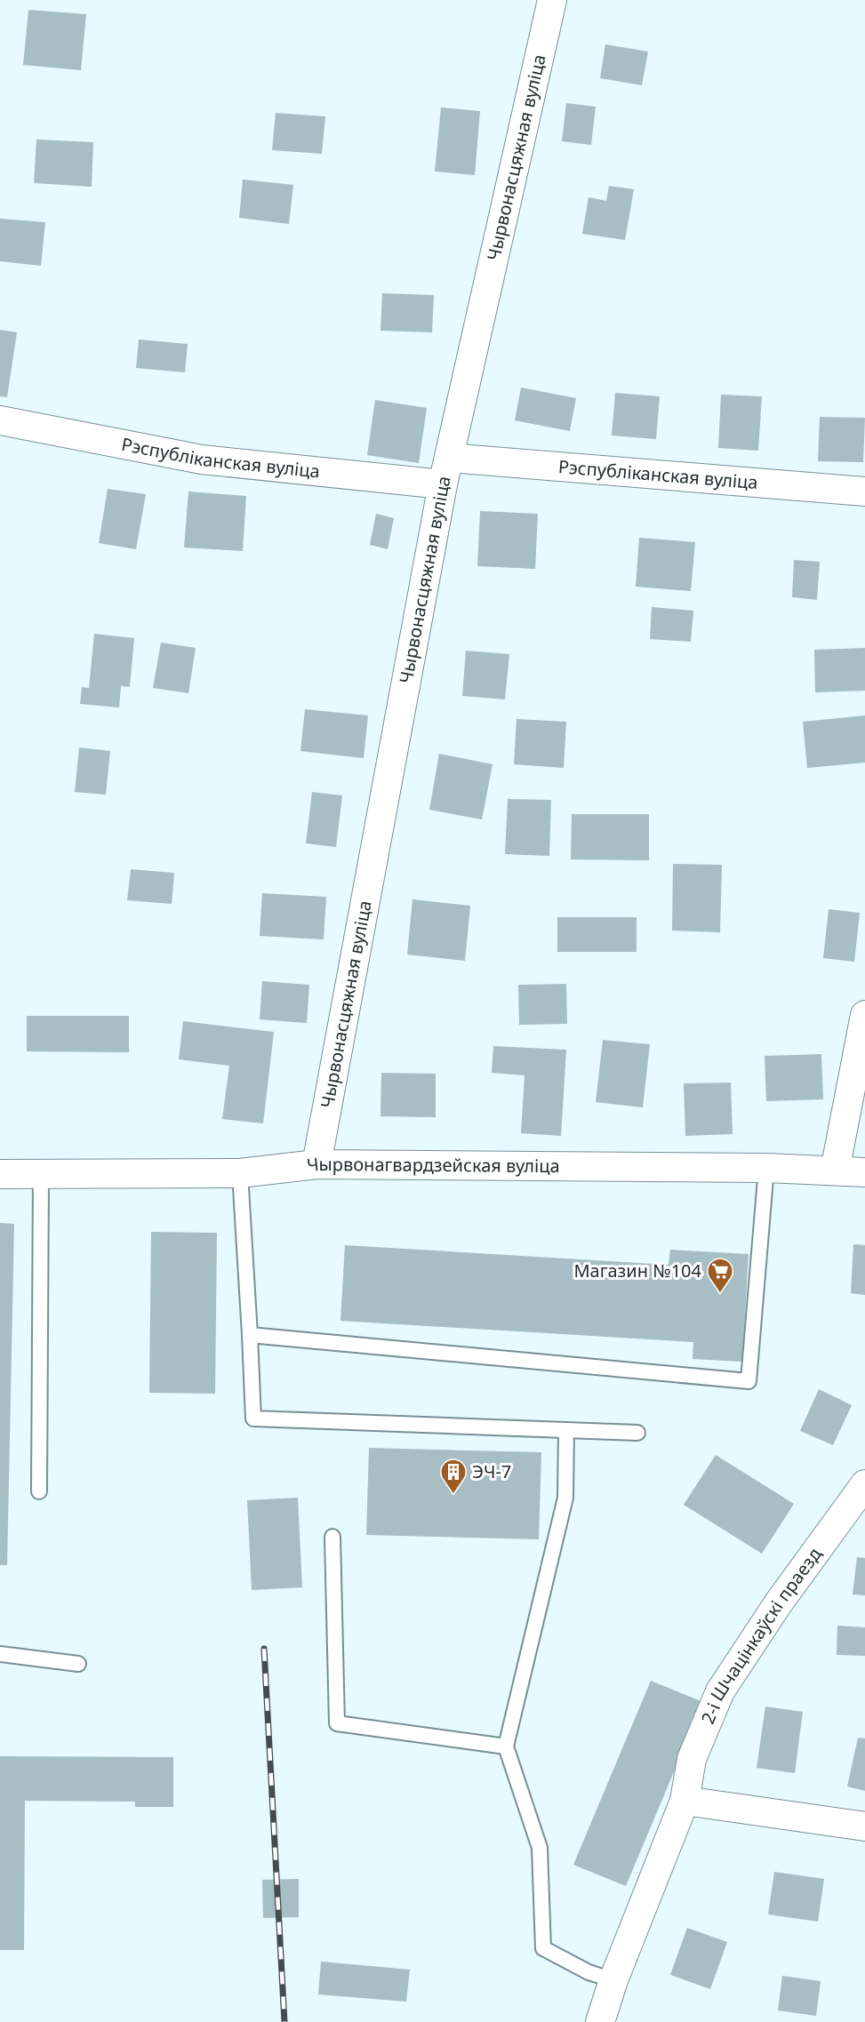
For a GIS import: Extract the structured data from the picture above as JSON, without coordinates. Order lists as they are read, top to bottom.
{
  "streets": {
    "street": [
      "Чырвонасцяжная вуліца",
      "Рэспубліканская вуліца",
      "Чырвонагвардзейская вуліца",
      "2-і Шчацінкаўскі праезд"
    ]
  },
  "crossings": [
    ["Чырвонасцяжная вуліца", "Рэспубліканская вуліца"],
    ["Чырвонасцяжная вуліца", "Чырвонагвардзейская вуліца"]
  ],
  "places": {
    "supermarket": ["Магазин №104"],
    "building": ["ЭЧ-7"]
  }
}
